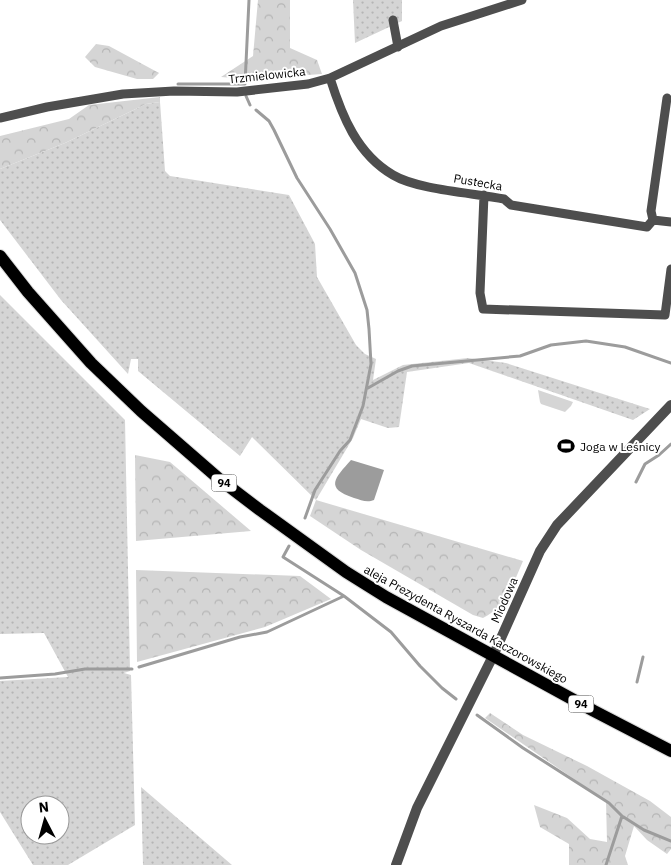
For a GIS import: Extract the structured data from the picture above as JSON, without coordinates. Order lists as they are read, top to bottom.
{
  "streets": {
    "main road": ["94", "aleja Prezydenta Ryszarda Kaczorowskiego"],
    "street": ["Trzmielowicka", "Pustecka", "Miodowa"]
  },
  "crossings": [
    ["Trzmielowicka", "Pustecka"],
    ["Miodowa", "aleja Prezydenta Ryszarda Kaczorowskiego"]
  ],
  "places": {
    "sports": ["Joga w Leśnicy"]
  },
  "north": "top"
}
